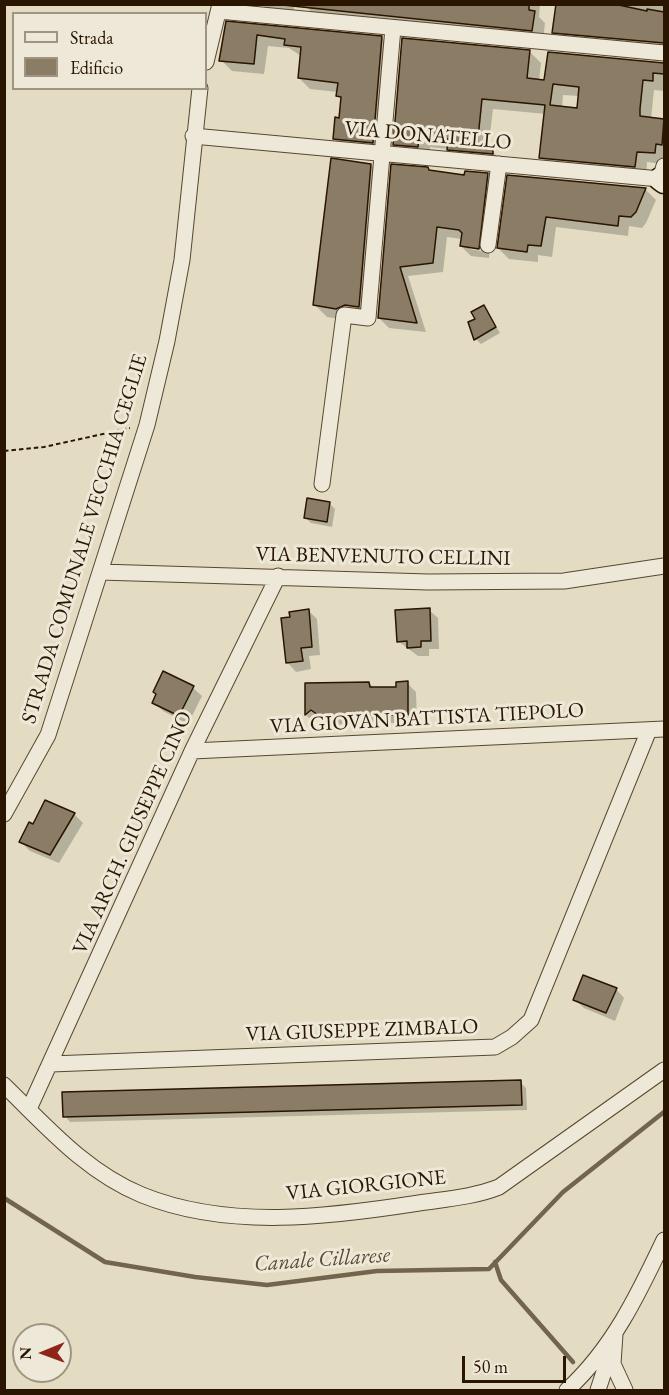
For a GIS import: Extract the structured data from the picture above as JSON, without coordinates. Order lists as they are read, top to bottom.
{
  "streets": {
    "street": [
      "VIA DONATELLO",
      "STRADA COMUNALE VECCHIA CEGLIE",
      "VIA BENVENUTO CELLINI",
      "VIA GIOVAN BATTISTA TIEPOLO",
      "VIA ARCH. GIUSEPPE CINO",
      "VIA GIUSEPPE ZIMBALO",
      "VIA GIORGIONE"
    ]
  },
  "crossings": [
    ["VIA DONATELLO", "STRADA COMUNALE VECCHIA CEGLIE"],
    ["STRADA COMUNALE VECCHIA CEGLIE", "VIA BENVENUTO CELLINI"],
    ["VIA BENVENUTO CELLINI", "VIA ARCH. GIUSEPPE CINO"],
    ["VIA GIOVAN BATTISTA TIEPOLO", "VIA ARCH. GIUSEPPE CINO"],
    ["VIA GIOVAN BATTISTA TIEPOLO", "VIA GIUSEPPE ZIMBALO"],
    ["VIA ARCH. GIUSEPPE CINO", "VIA GIUSEPPE ZIMBALO"],
    ["VIA ARCH. GIUSEPPE CINO", "VIA GIORGIONE"]
  ],
  "water": ["Canale Cillarese"],
  "legend": ["Strada", "Edificio"],
  "scale_bar": "50 m",
  "north": "left"
}
